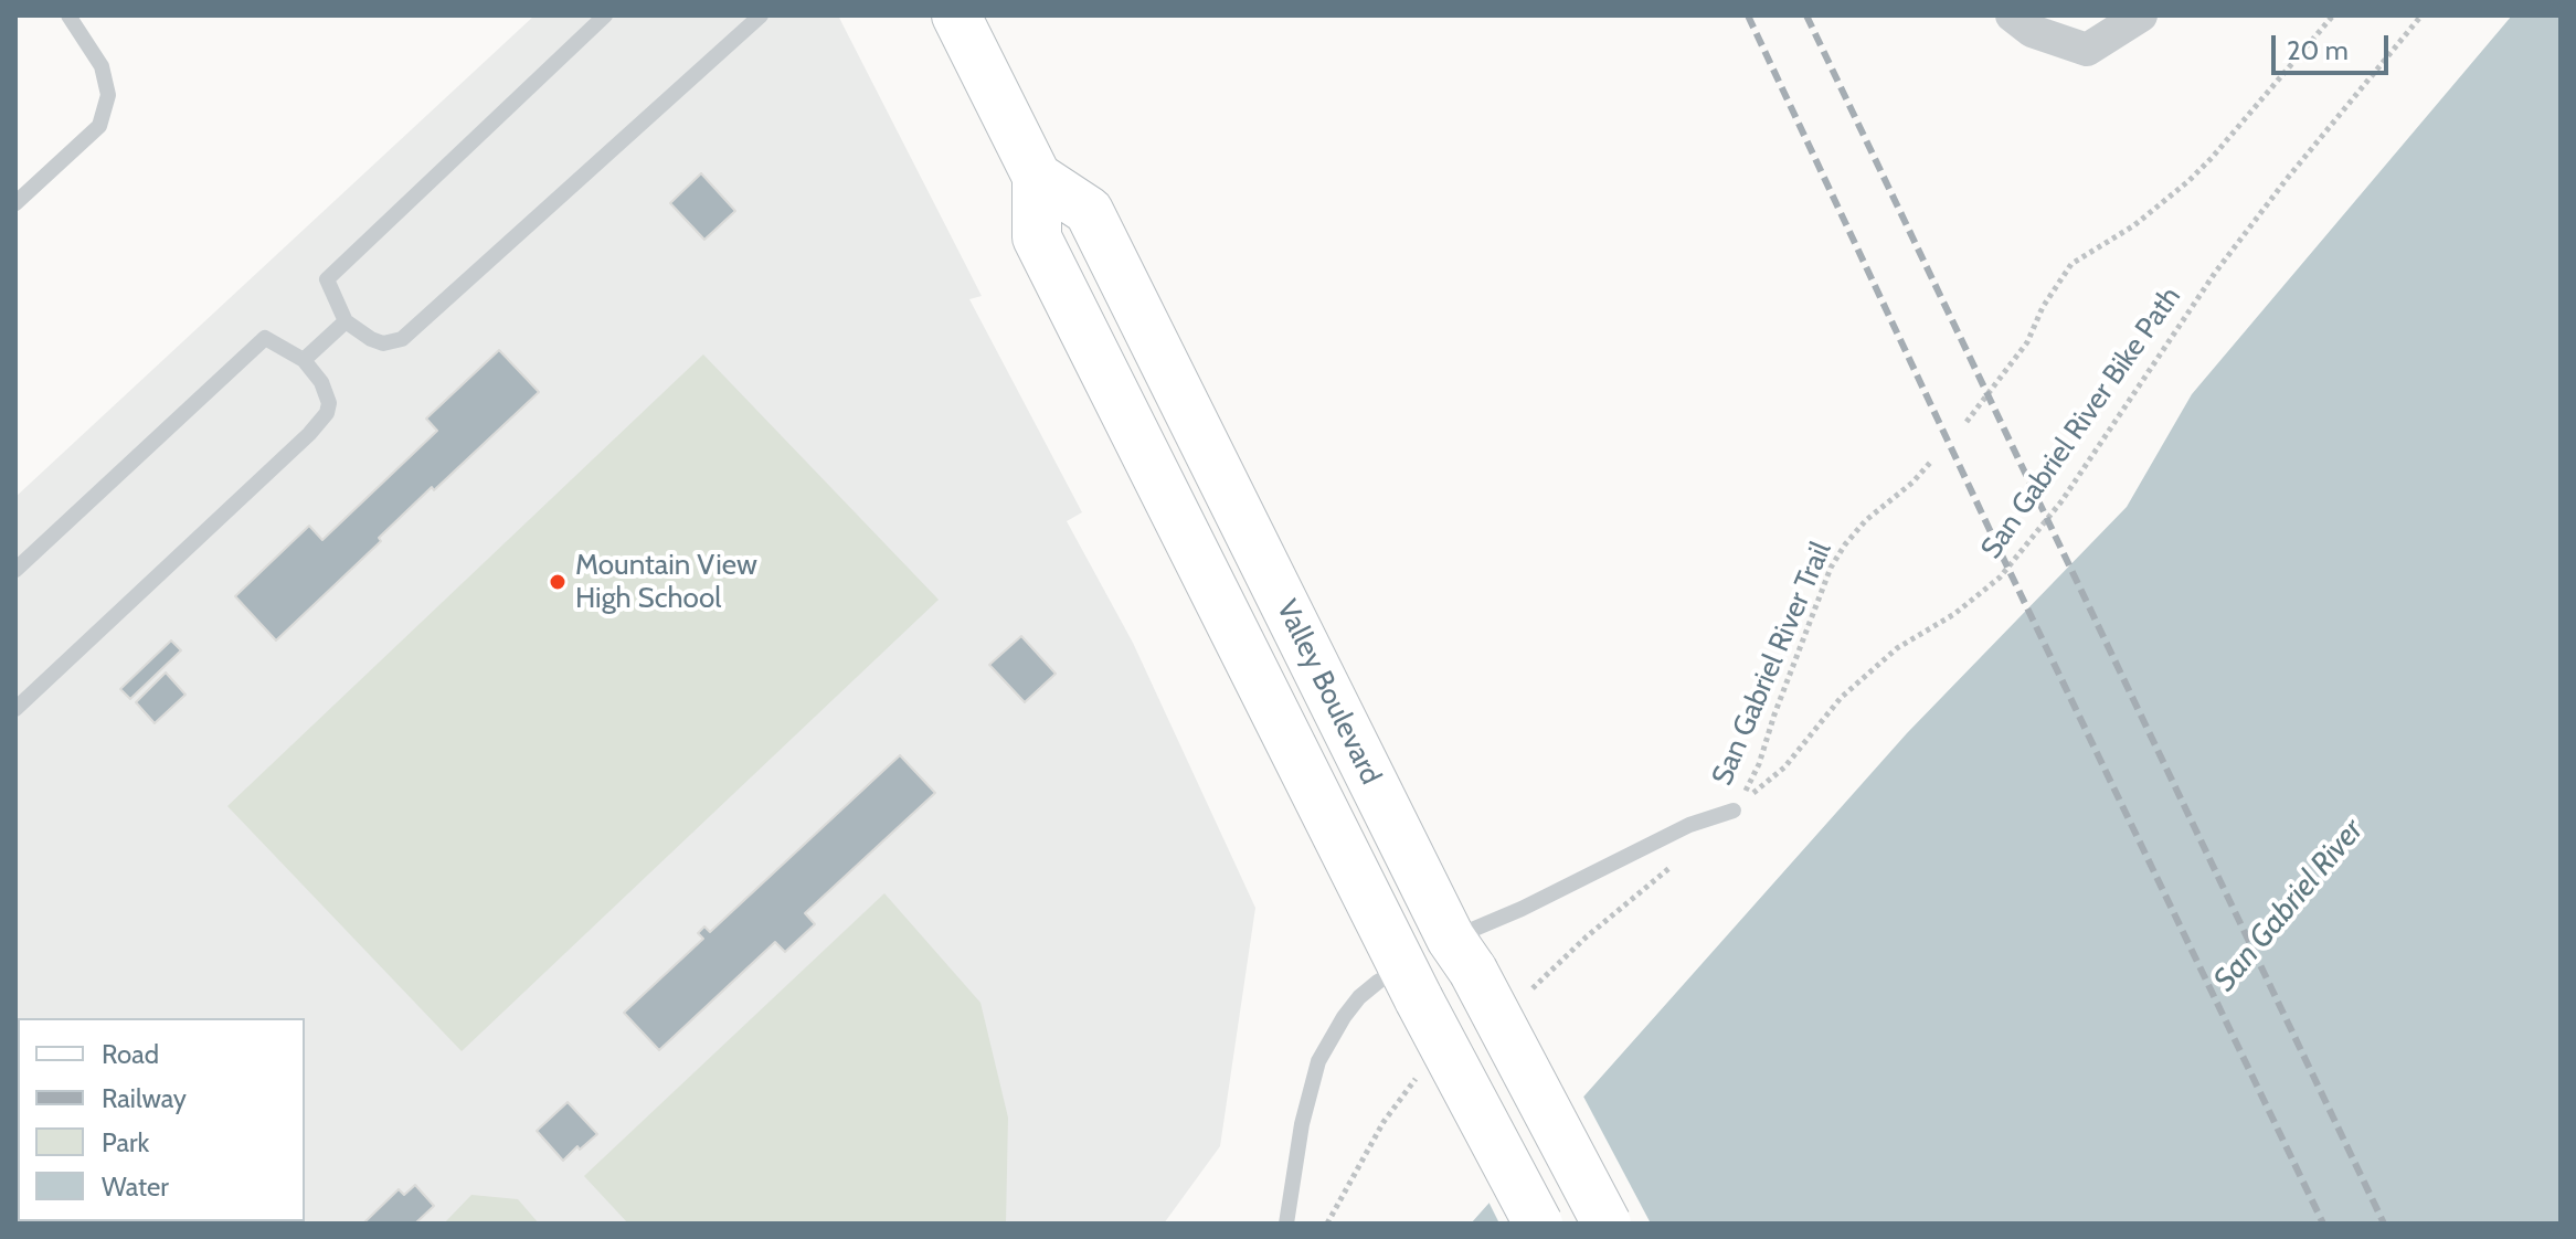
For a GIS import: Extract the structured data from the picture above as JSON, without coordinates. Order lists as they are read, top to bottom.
{
  "streets": {
    "main road": ["Valley Boulevard"],
    "path": ["San Gabriel River Bike Path", "San Gabriel River Trail"]
  },
  "crossings": [
    ["San Gabriel River Bike Path", "San Gabriel River Trail"]
  ],
  "water": ["San Gabriel River"],
  "places": ["Mountain View High School"],
  "legend": [
    "Road",
    "Railway",
    "Park",
    "Water"
  ],
  "scale_bar": "20 m"
}
